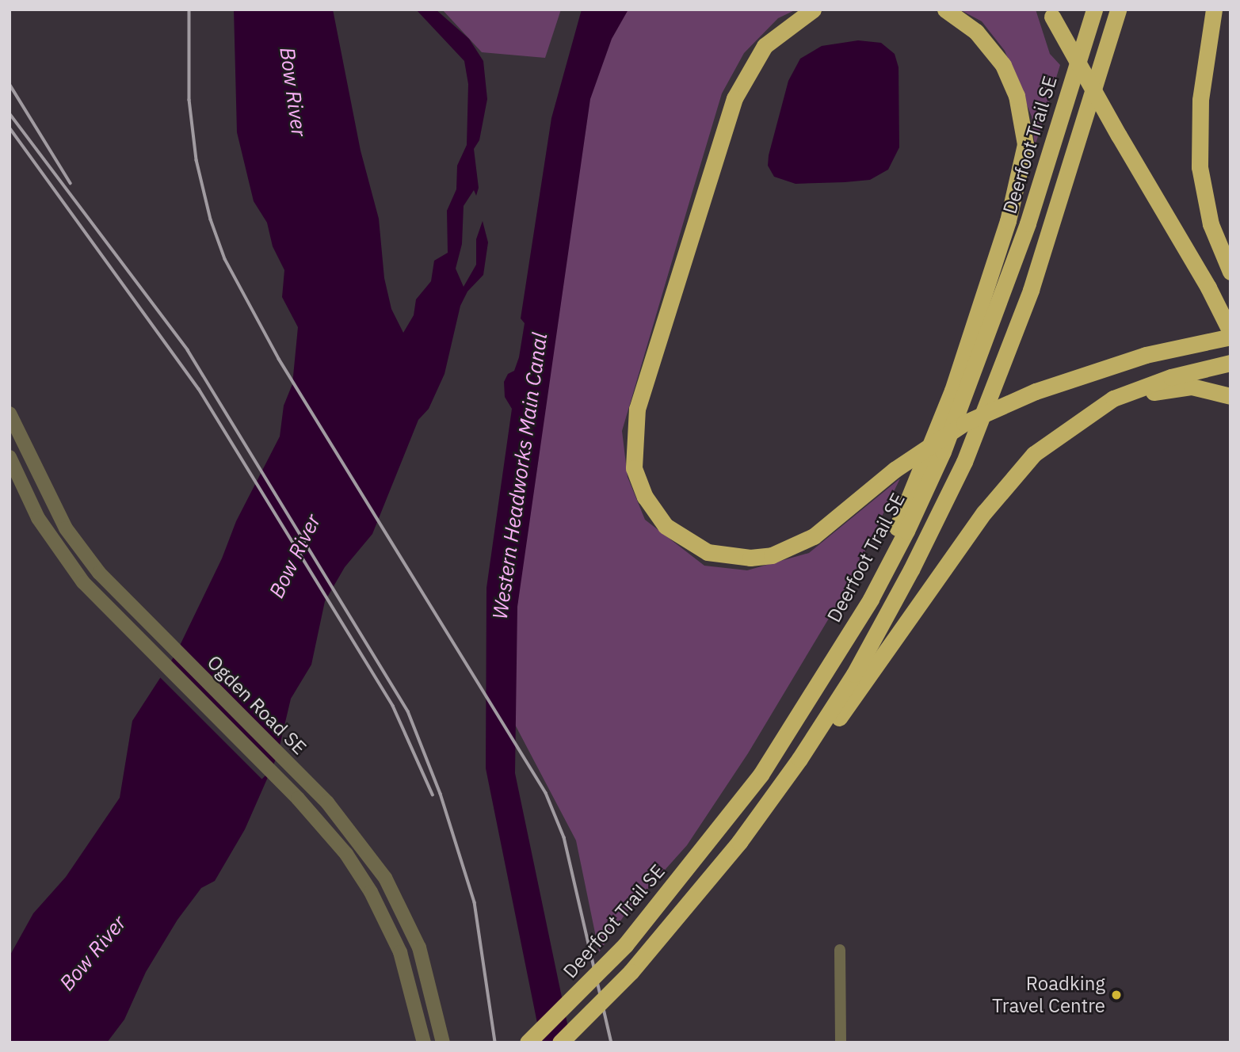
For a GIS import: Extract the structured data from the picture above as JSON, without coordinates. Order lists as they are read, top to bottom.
{
  "streets": {
    "highway": ["Deerfoot Trail SE"],
    "street": ["Ogden Road SE"]
  },
  "water": ["Bow River", "Western Headworks Main Canal"],
  "places": ["Roadking Travel Centre"]
}
